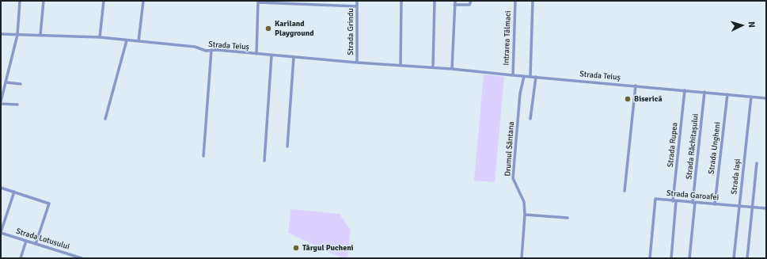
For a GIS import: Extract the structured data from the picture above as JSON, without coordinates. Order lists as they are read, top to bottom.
{
  "streets": {
    "street": [
      "Strada Grindu",
      "Intrarea Tălmaci",
      "Strada Teiuș",
      "Strada Rupea",
      "Strada Răchitașului",
      "Strada Ungheni",
      "Drumul Sântana",
      "Strada Iași",
      "Strada Garoafei",
      "Strada Lotusului"
    ]
  },
  "crossings": [
    ["Strada Grindu", "Strada Teiuș"],
    ["Intrarea Tălmaci", "Strada Teiuș"],
    ["Strada Teiuș", "Strada Rupea"],
    ["Strada Teiuș", "Strada Răchitașului"],
    ["Strada Teiuș", "Strada Ungheni"],
    ["Strada Teiuș", "Drumul Sântana"],
    ["Strada Teiuș", "Strada Iași"],
    ["Strada Rupea", "Strada Garoafei"],
    ["Strada Răchitașului", "Strada Garoafei"],
    ["Strada Ungheni", "Strada Garoafei"],
    ["Strada Iași", "Strada Garoafei"]
  ],
  "places": ["Kariland Playground", "Biserică", "Târgul Pucheni"],
  "north": "right"
}
